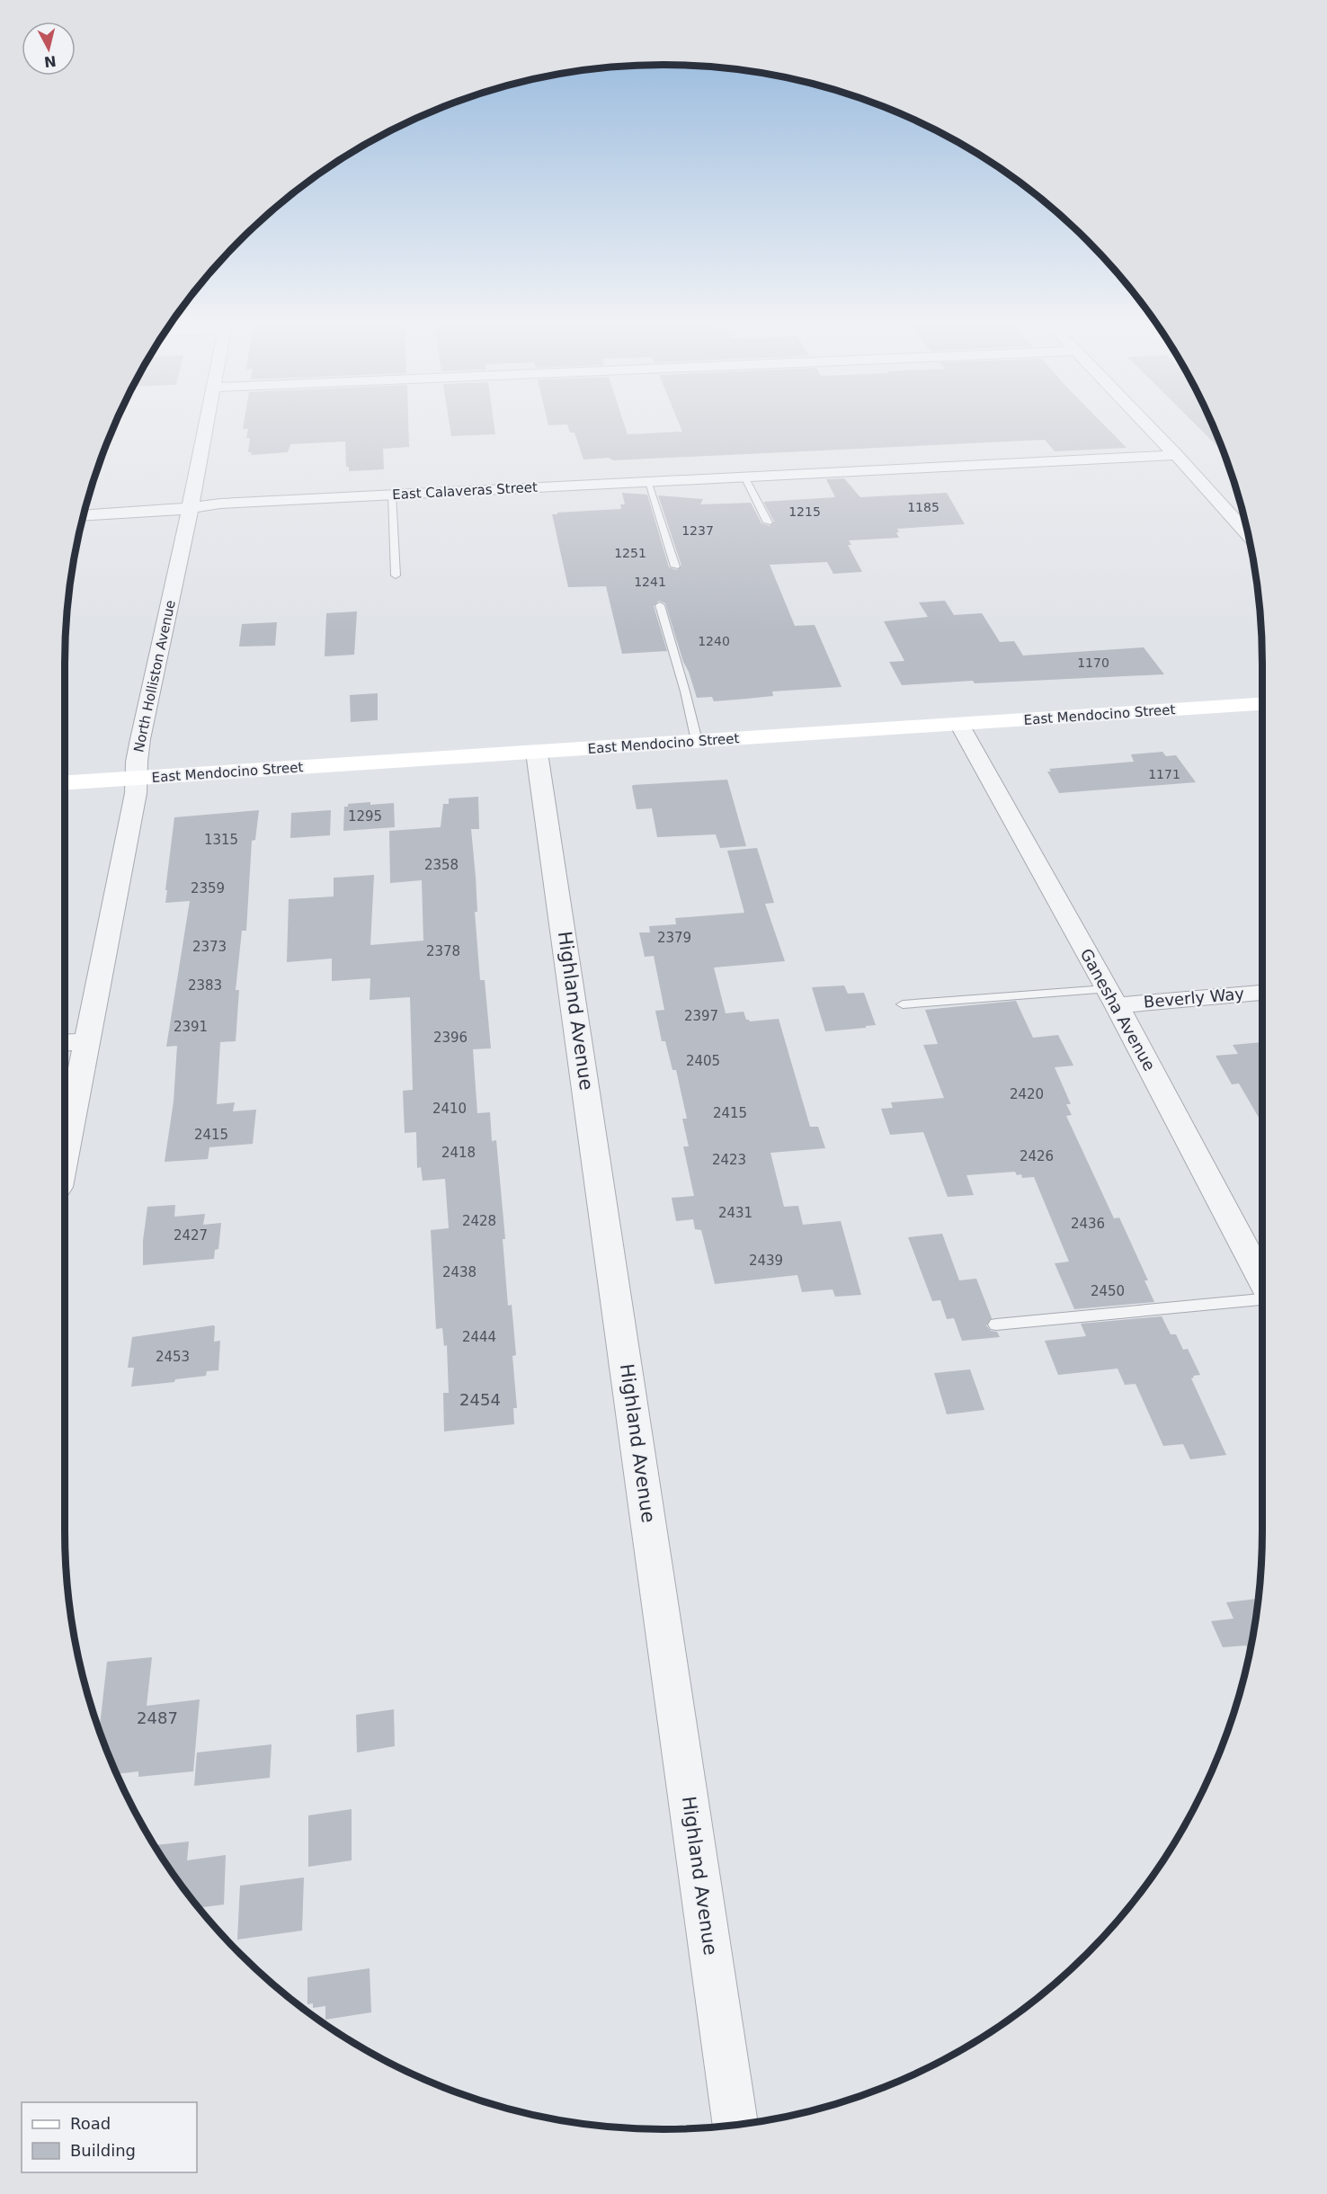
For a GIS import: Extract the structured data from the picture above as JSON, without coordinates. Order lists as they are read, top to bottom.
{
  "streets": {
    "street": [
      "East Calaveras Street",
      "North Holliston Avenue",
      "East Mendocino Street",
      "Beverly Way",
      "Ganesha Avenue",
      "Highland Avenue"
    ]
  },
  "crossings": [
    ["East Calaveras Street", "North Holliston Avenue"],
    ["North Holliston Avenue", "East Mendocino Street"],
    ["East Mendocino Street", "Ganesha Avenue"],
    ["East Mendocino Street", "Highland Avenue"],
    ["Beverly Way", "Ganesha Avenue"]
  ],
  "house_numbers": [
    "1185",
    "1215",
    "1237",
    "1251",
    "1241",
    "1240",
    "1170",
    "1171",
    "1295",
    "1315",
    "2358",
    "2359",
    "2379",
    "2373",
    "2378",
    "2383",
    "2397",
    "2391",
    "2396",
    "2405",
    "2420",
    "2410",
    "2415",
    "2415",
    "2418",
    "2426",
    "2423",
    "2431",
    "2428",
    "2436",
    "2427",
    "2439",
    "2438",
    "2450",
    "2444",
    "2453",
    "2454",
    "2487"
  ],
  "legend": ["Road", "Building"],
  "north": "bottom"
}
